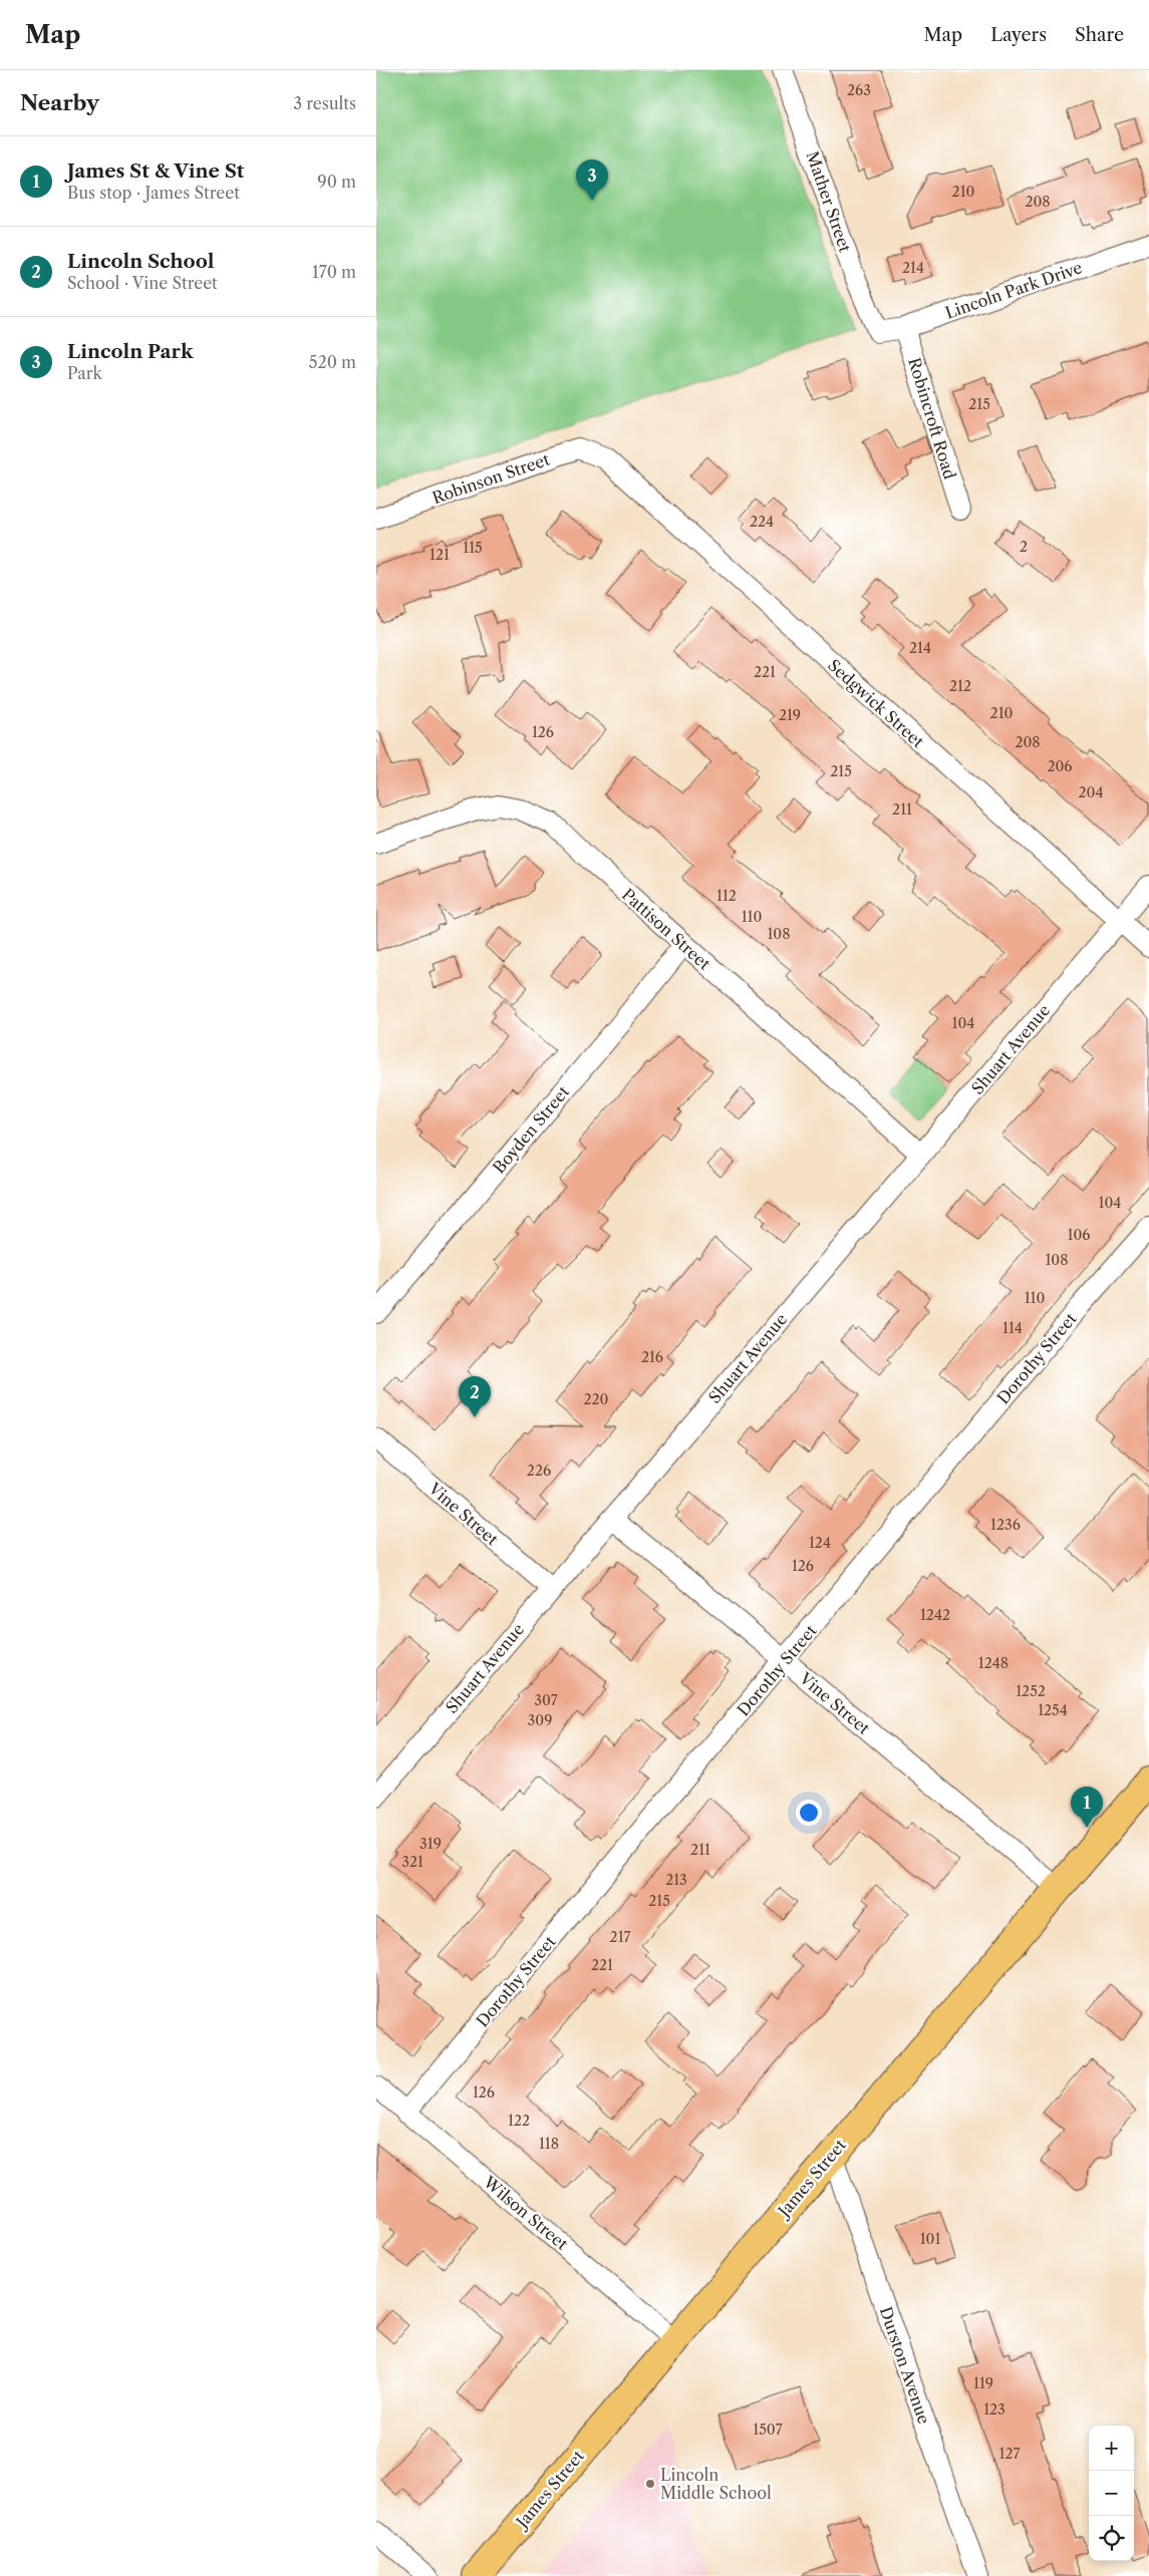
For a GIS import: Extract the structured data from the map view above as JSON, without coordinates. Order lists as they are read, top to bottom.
{
  "streets": {
    "main road": ["James Street"],
    "street": [
      "Mather Street",
      "Lincoln Park Drive",
      "Robincroft Road",
      "Robinson Street",
      "Sedgwick Street",
      "Pattison Street",
      "Shuart Avenue",
      "Boyden Street",
      "Dorothy Street",
      "Vine Street",
      "Wilson Street",
      "Durston Avenue"
    ]
  },
  "crossings": [
    ["Mather Street", "Lincoln Park Drive"],
    ["Lincoln Park Drive", "Robincroft Road"],
    ["Robinson Street", "Sedgwick Street"],
    ["Sedgwick Street", "Shuart Avenue"],
    ["Pattison Street", "Shuart Avenue"],
    ["Pattison Street", "Boyden Street"],
    ["Shuart Avenue", "Vine Street"],
    ["Dorothy Street", "Vine Street"],
    ["Dorothy Street", "Wilson Street"],
    ["Vine Street", "James Street"],
    ["James Street", "Wilson Street"],
    ["James Street", "Durston Avenue"]
  ],
  "places": ["Lincoln Middle School"],
  "house_numbers": [
    "263",
    "210",
    "208",
    "214",
    "215",
    "224",
    "2",
    "115",
    "121",
    "214",
    "221",
    "212",
    "210",
    "219",
    "126",
    "208",
    "206",
    "215",
    "204",
    "211",
    "112",
    "110",
    "108",
    "104",
    "104",
    "106",
    "108",
    "110",
    "114",
    "216",
    "220",
    "226",
    "1236",
    "124",
    "126",
    "1242",
    "1248",
    "1252",
    "307",
    "1254",
    "309",
    "319",
    "211",
    "321",
    "213",
    "215",
    "217",
    "221",
    "126",
    "122",
    "118",
    "101",
    "119",
    "123",
    "1507",
    "127"
  ],
  "page": {
    "header": "Map",
    "nav": ["Map", "Layers", "Share"],
    "heading": ["Nearby", "3 results"],
    "list": [
      {
        "mark": "1",
        "name": "James St & Vine St",
        "note": "Bus stop · James Street",
        "value": "90 m"
      },
      {
        "mark": "2",
        "name": "Lincoln School",
        "note": "School · Vine Street",
        "value": "170 m"
      },
      {
        "mark": "3",
        "name": "Lincoln Park",
        "note": "Park",
        "value": "520 m"
      }
    ],
    "pins": ["3", "2", "1"],
    "map_buttons": ["+", "−"]
  }
}
